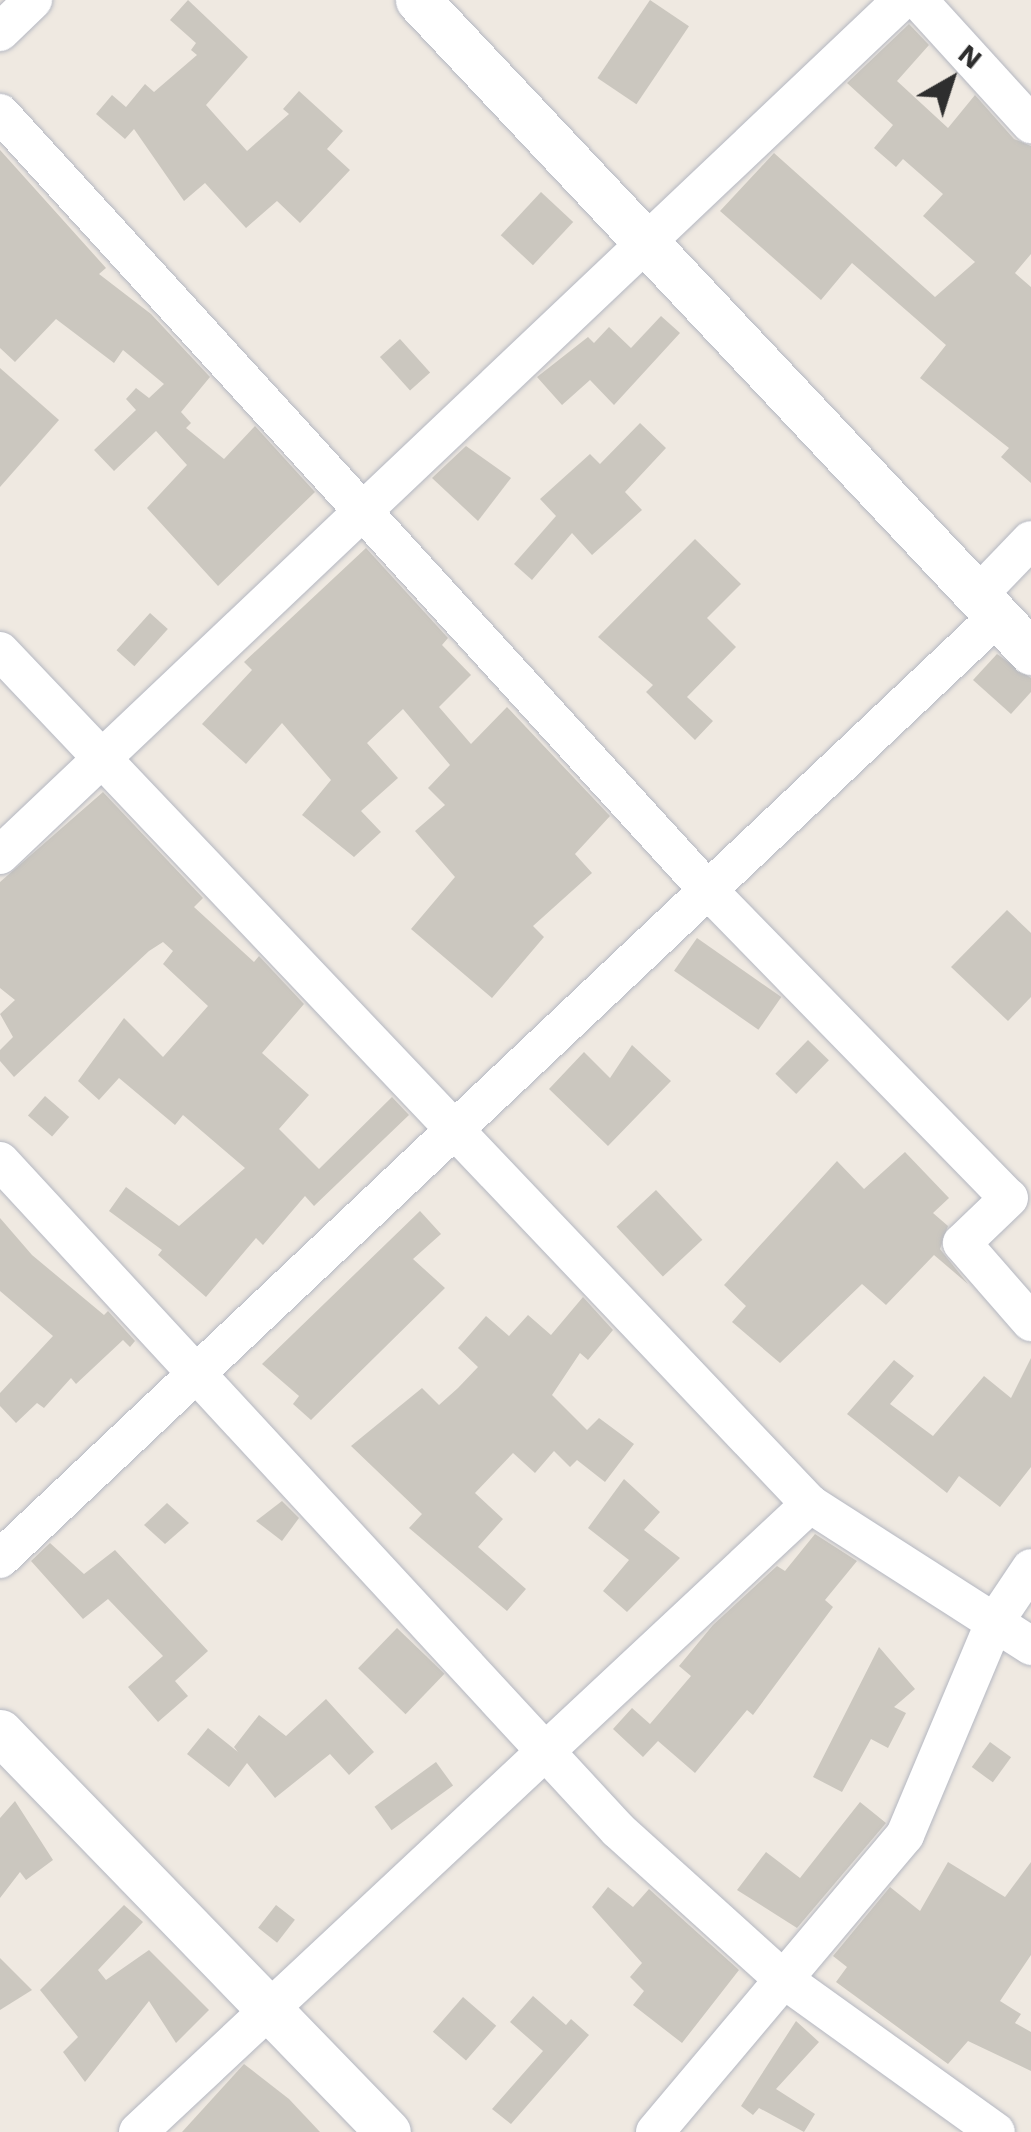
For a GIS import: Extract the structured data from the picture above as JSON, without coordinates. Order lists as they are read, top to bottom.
{
  "north": "top right"
}
